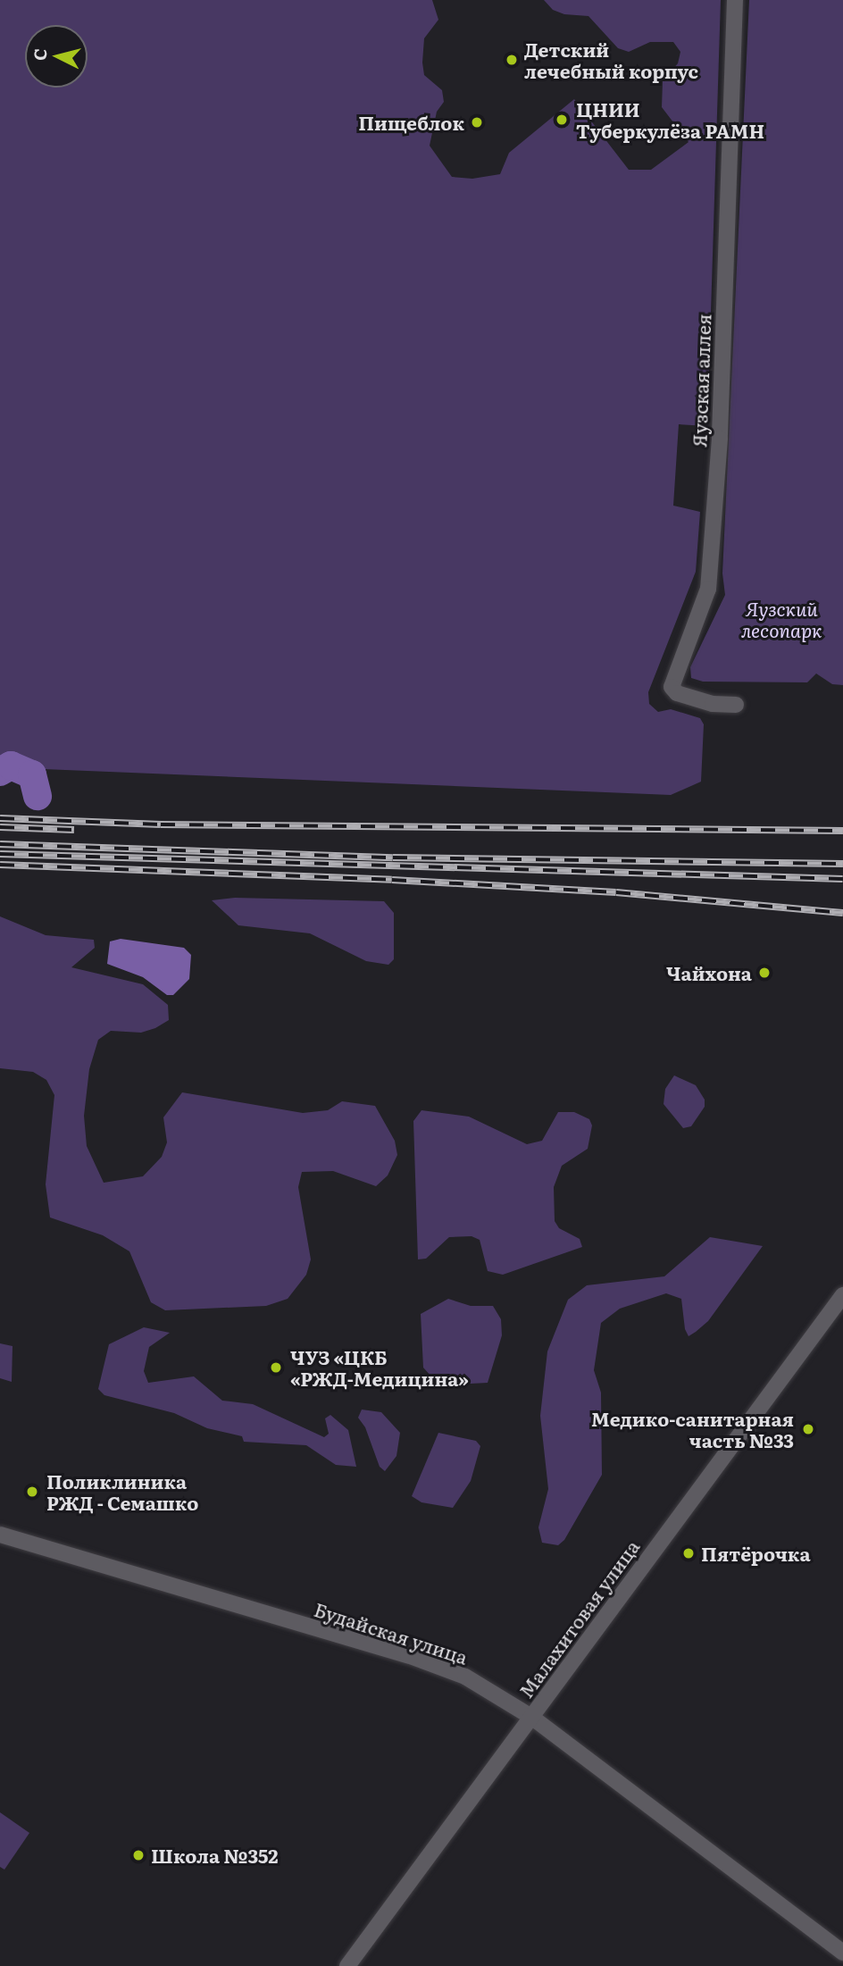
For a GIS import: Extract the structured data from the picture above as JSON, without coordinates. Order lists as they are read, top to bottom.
{
  "streets": {
    "street": ["Яузская аллея", "Малахитовая улица", "Будайская улица"]
  },
  "crossings": [
    ["Малахитовая улица", "Будайская улица"]
  ],
  "parks": ["Яузский лесопарк"],
  "places": [
    "Детский лечебный корпус",
    "ЦНИИ Туберкулёза РАМН",
    "Пищеблок",
    "Чайхона",
    "ЧУЗ «ЦКБ «РЖД-Медицина»",
    "Медико-санитарная часть №33",
    "Поликлиника РЖД - Семашко",
    "Пятёрочка",
    "Школа №352"
  ],
  "north": "left"
}
